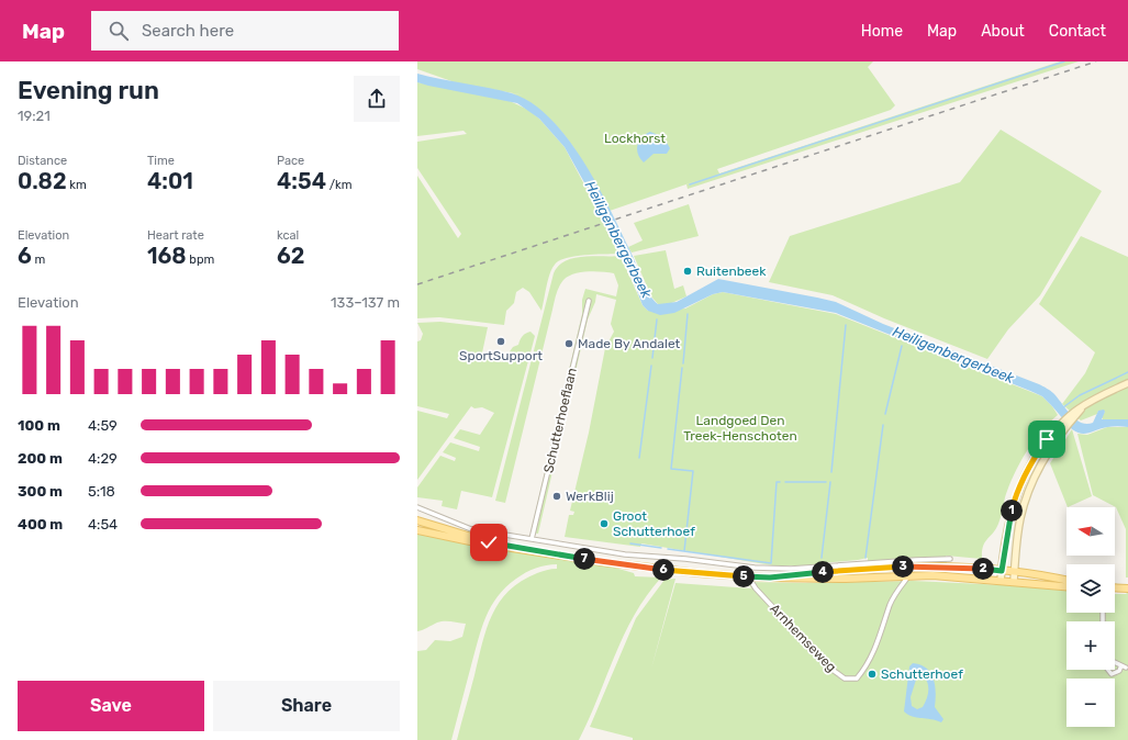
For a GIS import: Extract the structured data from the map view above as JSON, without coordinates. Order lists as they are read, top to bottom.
{
  "streets": {
    "street": ["Schutterhoeflaan", "Arnhemseweg"]
  },
  "water": ["Heiligenbergerbeek"],
  "parks": ["Lockhorst", "Landgoed Den Treek-Henschoten"],
  "places": [
    "Ruitenbeek",
    "SportSupport",
    "Made By Andalet",
    "WerkBlij",
    "Groot Schutterhoef",
    "Schutterhoef"
  ],
  "north": "left",
  "page": {
    "header": "Map",
    "search": "Search here",
    "nav": [
      "Home",
      "Map",
      "About",
      "Contact"
    ],
    "heading": ["Evening run", "19:21"],
    "stats": [
      ["Distance", "0.82 km"],
      ["Time", "4:01"],
      ["Pace", "4:54 /km"],
      ["Elevation", "6 m"],
      ["Heart rate", "168 bpm"],
      ["kcal", "62"]
    ],
    "chart": ["Elevation", "133–137 m"],
    "list": [
      {
        "name": "100 m",
        "note": "4:59"
      },
      {
        "name": "200 m",
        "note": "4:29"
      },
      {
        "name": "300 m",
        "note": "5:18"
      },
      {
        "name": "400 m",
        "note": "4:54"
      }
    ],
    "pins": [
      "1",
      "7",
      "3",
      "2",
      "6",
      "4",
      "5"
    ],
    "map_buttons": ["+", "−"],
    "buttons": ["Save", "Share"]
  }
}
